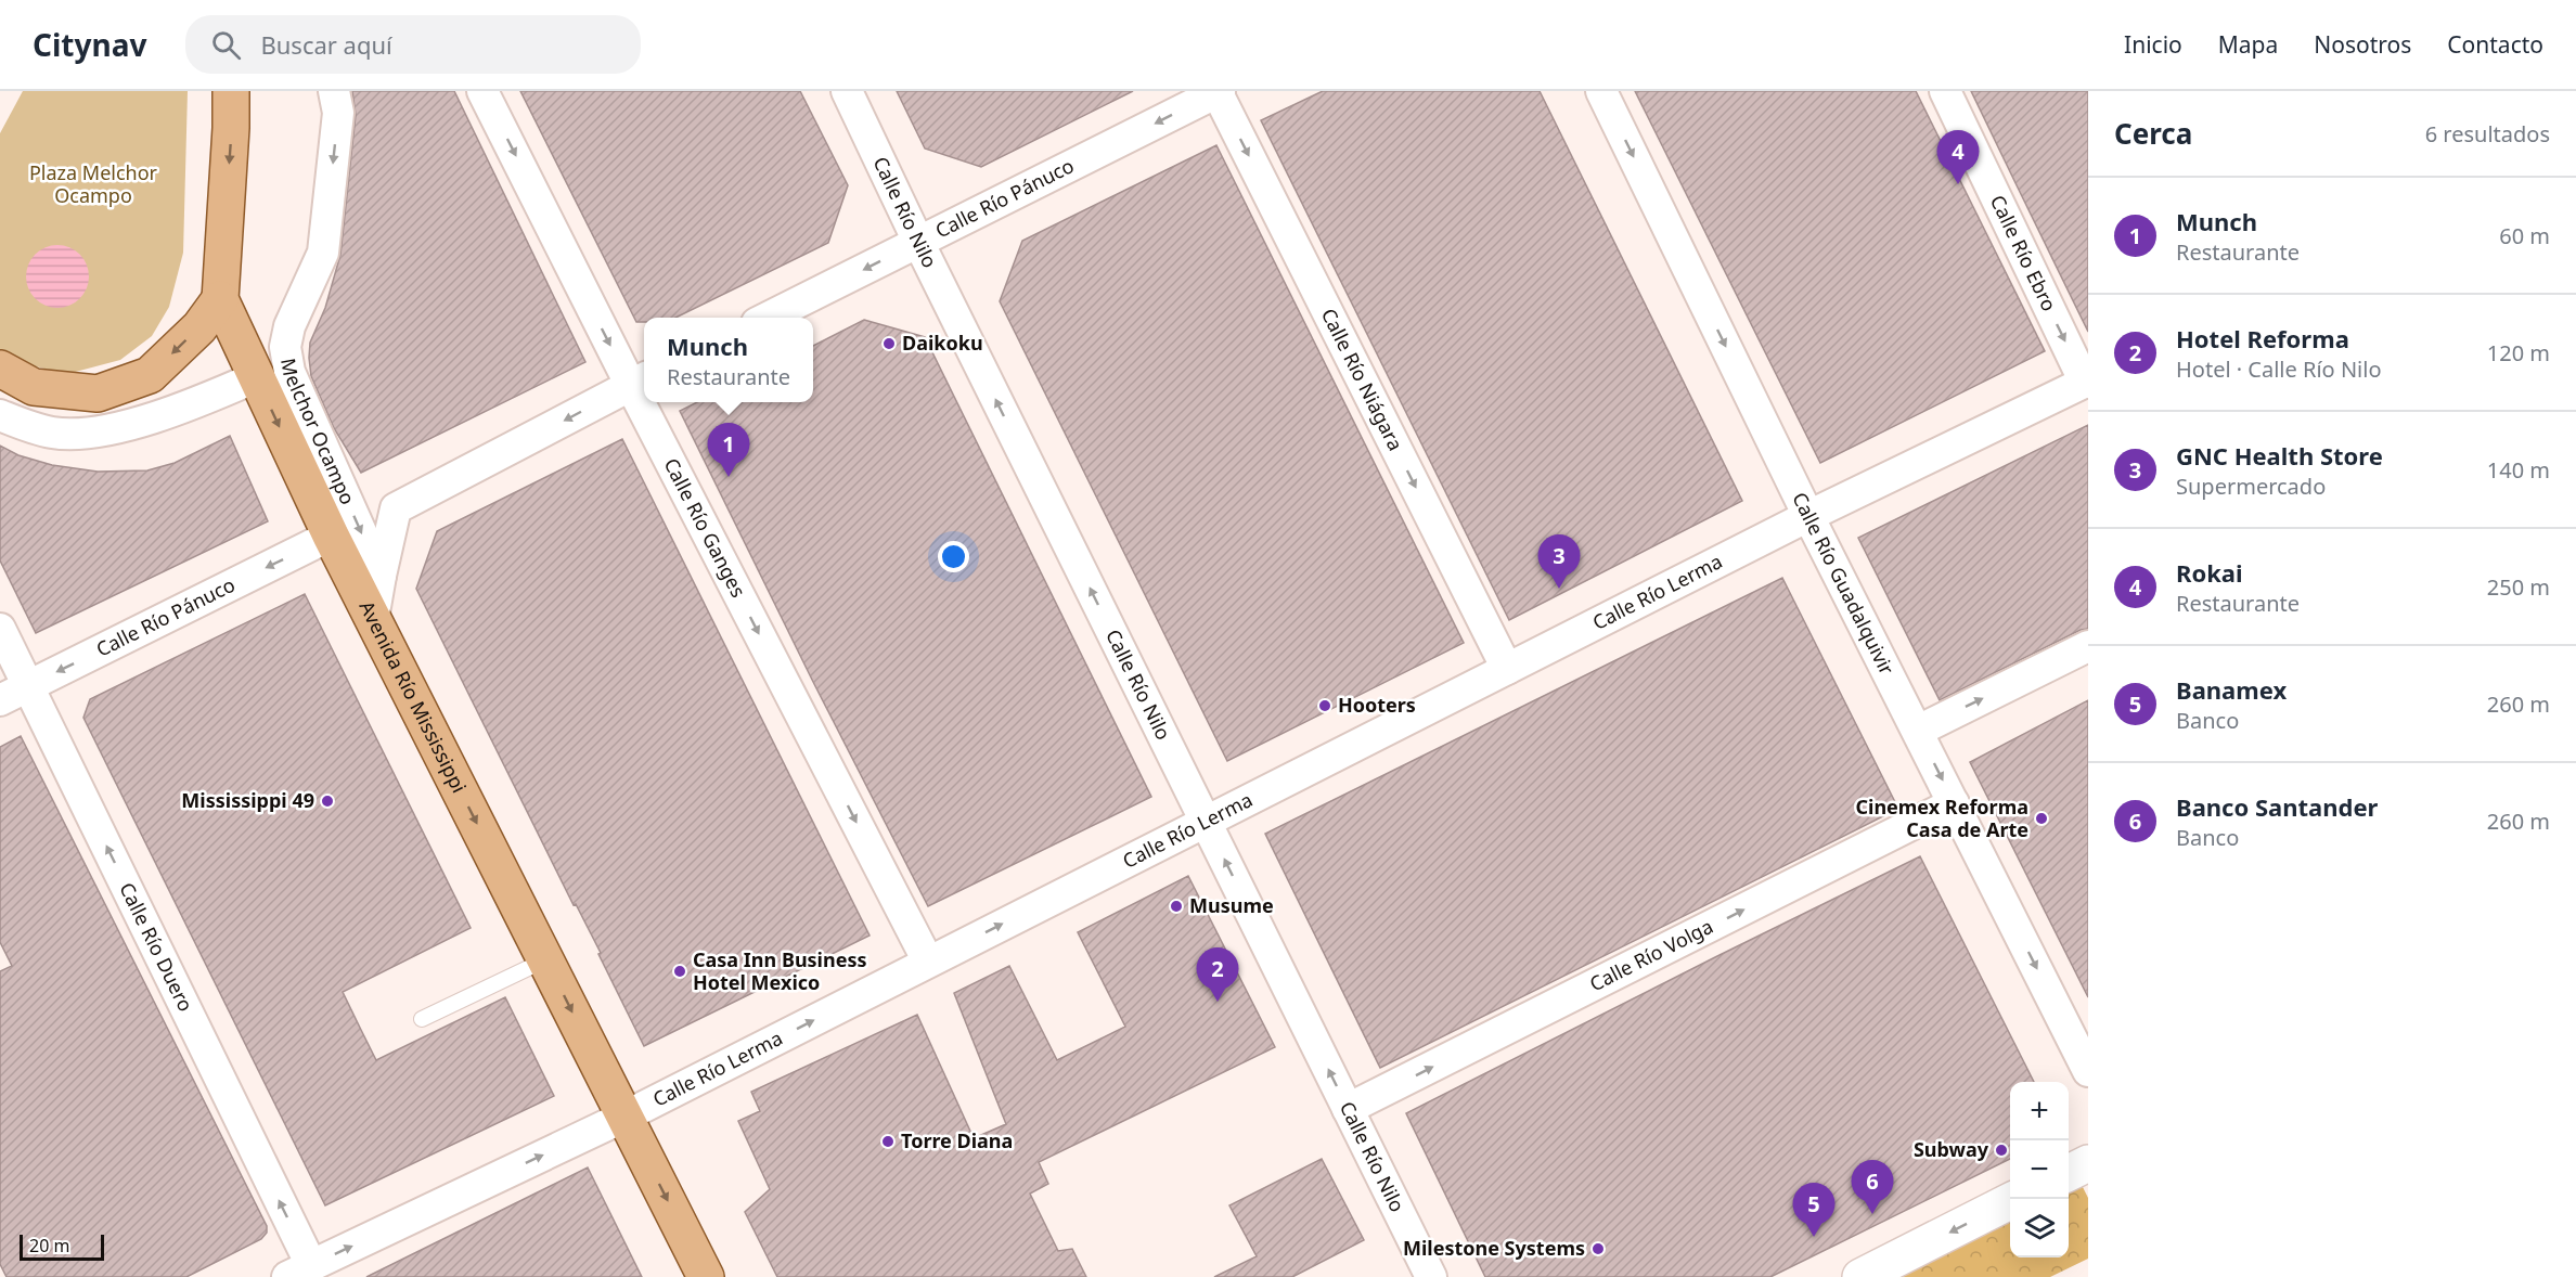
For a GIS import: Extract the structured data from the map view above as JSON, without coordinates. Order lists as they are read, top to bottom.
{
  "streets": {
    "main road": ["Avenida Río Mississippi"],
    "street": [
      "Calle Río Pánuco",
      "Calle Río Nilo",
      "Calle Río Ebro",
      "Calle Río Niágara",
      "Melchor Ocampo",
      "Calle Río Ganges",
      "Calle Río Guadalquivir",
      "Calle Río Lerma",
      "Calle Río Duero",
      "Calle Río Volga"
    ]
  },
  "crossings": [
    ["Calle Río Pánuco", "Calle Río Nilo"],
    ["Calle Río Pánuco", "Calle Río Niágara"],
    ["Calle Río Pánuco", "Avenida Río Mississippi"],
    ["Calle Río Pánuco", "Calle Río Duero"],
    ["Calle Río Nilo", "Calle Río Lerma"],
    ["Calle Río Nilo", "Calle Río Volga"],
    ["Calle Río Ebro", "Calle Río Lerma"],
    ["Calle Río Niágara", "Calle Río Lerma"],
    ["Calle Río Ganges", "Calle Río Lerma"],
    ["Calle Río Guadalquivir", "Calle Río Lerma"],
    ["Calle Río Guadalquivir", "Calle Río Volga"],
    ["Calle Río Lerma", "Avenida Río Mississippi"],
    ["Calle Río Lerma", "Calle Río Duero"]
  ],
  "one_way": [
    "Calle Río Nilo",
    "Calle Río Ebro",
    "Calle Río Niágara",
    "Melchor Ocampo",
    "Calle Río Ganges",
    "Calle Río Guadalquivir",
    "Calle Río Lerma",
    "Avenida Río Mississippi",
    "Calle Río Duero",
    "Calle Río Volga"
  ],
  "parks": ["Plaza Melchor Ocampo"],
  "places": [
    "Daikoku",
    "Hooters",
    "Mississippi 49",
    "Cinemex Reforma Casa de Arte",
    "Musume",
    "Casa Inn Business Hotel Mexico",
    "Torre Diana",
    "Subway",
    "Milestone Systems"
  ],
  "scale_bar": "20 m",
  "page": {
    "header": "Citynav",
    "search": "Buscar aquí",
    "nav": [
      "Inicio",
      "Mapa",
      "Nosotros",
      "Contacto"
    ],
    "heading": ["Cerca", "6 resultados"],
    "pins": [
      "4",
      "1",
      "3",
      "2",
      "6",
      "5"
    ],
    "list": [
      {
        "mark": "1",
        "name": "Munch",
        "note": "Restaurante",
        "value": "60 m"
      },
      {
        "mark": "2",
        "name": "Hotel Reforma",
        "note": "Hotel · Calle Río Nilo",
        "value": "120 m"
      },
      {
        "mark": "3",
        "name": "GNC Health Store",
        "note": "Supermercado",
        "value": "140 m"
      },
      {
        "mark": "4",
        "name": "Rokai",
        "note": "Restaurante",
        "value": "250 m"
      },
      {
        "mark": "5",
        "name": "Banamex",
        "note": "Banco",
        "value": "260 m"
      },
      {
        "mark": "6",
        "name": "Banco Santander",
        "note": "Banco",
        "value": "260 m"
      }
    ],
    "popup": ["Munch", "Restaurante"],
    "map_buttons": ["+", "−"],
    "scale": "20 m"
  }
}
